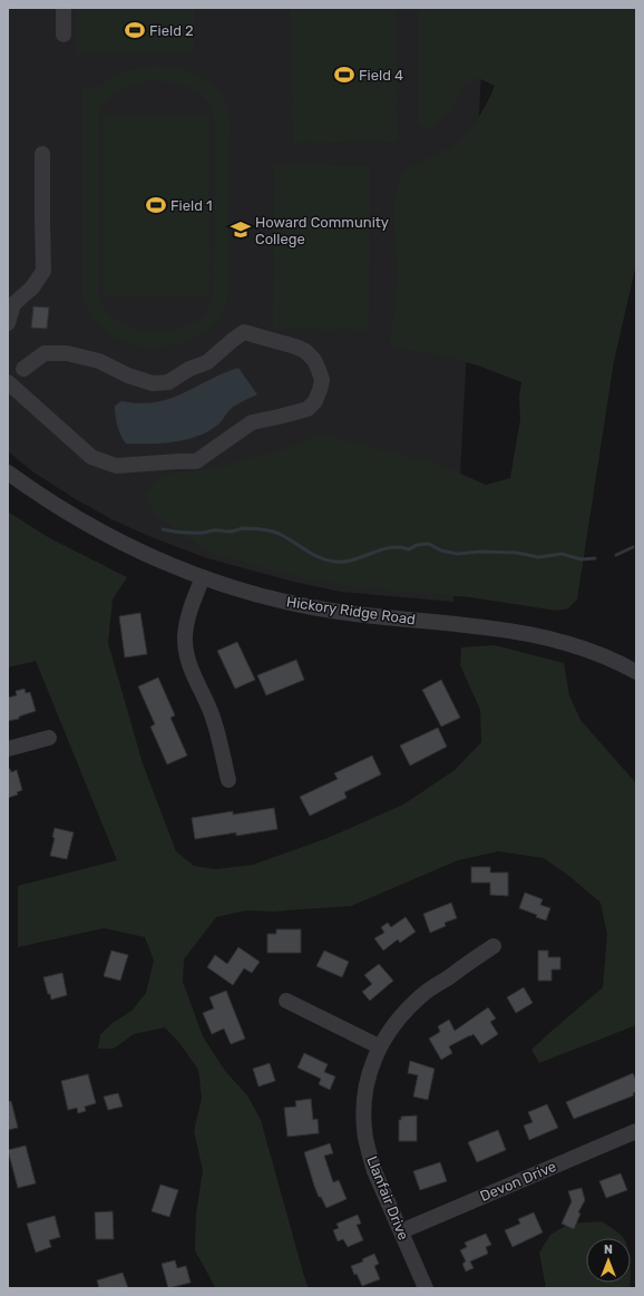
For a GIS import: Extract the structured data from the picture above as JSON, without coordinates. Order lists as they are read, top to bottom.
{
  "streets": {
    "street": ["Hickory Ridge Road", "Devon Drive", "Llanfair Drive"]
  },
  "crossings": [
    ["Devon Drive", "Llanfair Drive"]
  ],
  "places": {
    "sports": ["Field 2", "Field 4", "Field 1"],
    "school or university": ["Howard Community College"]
  },
  "north": "top"
}
